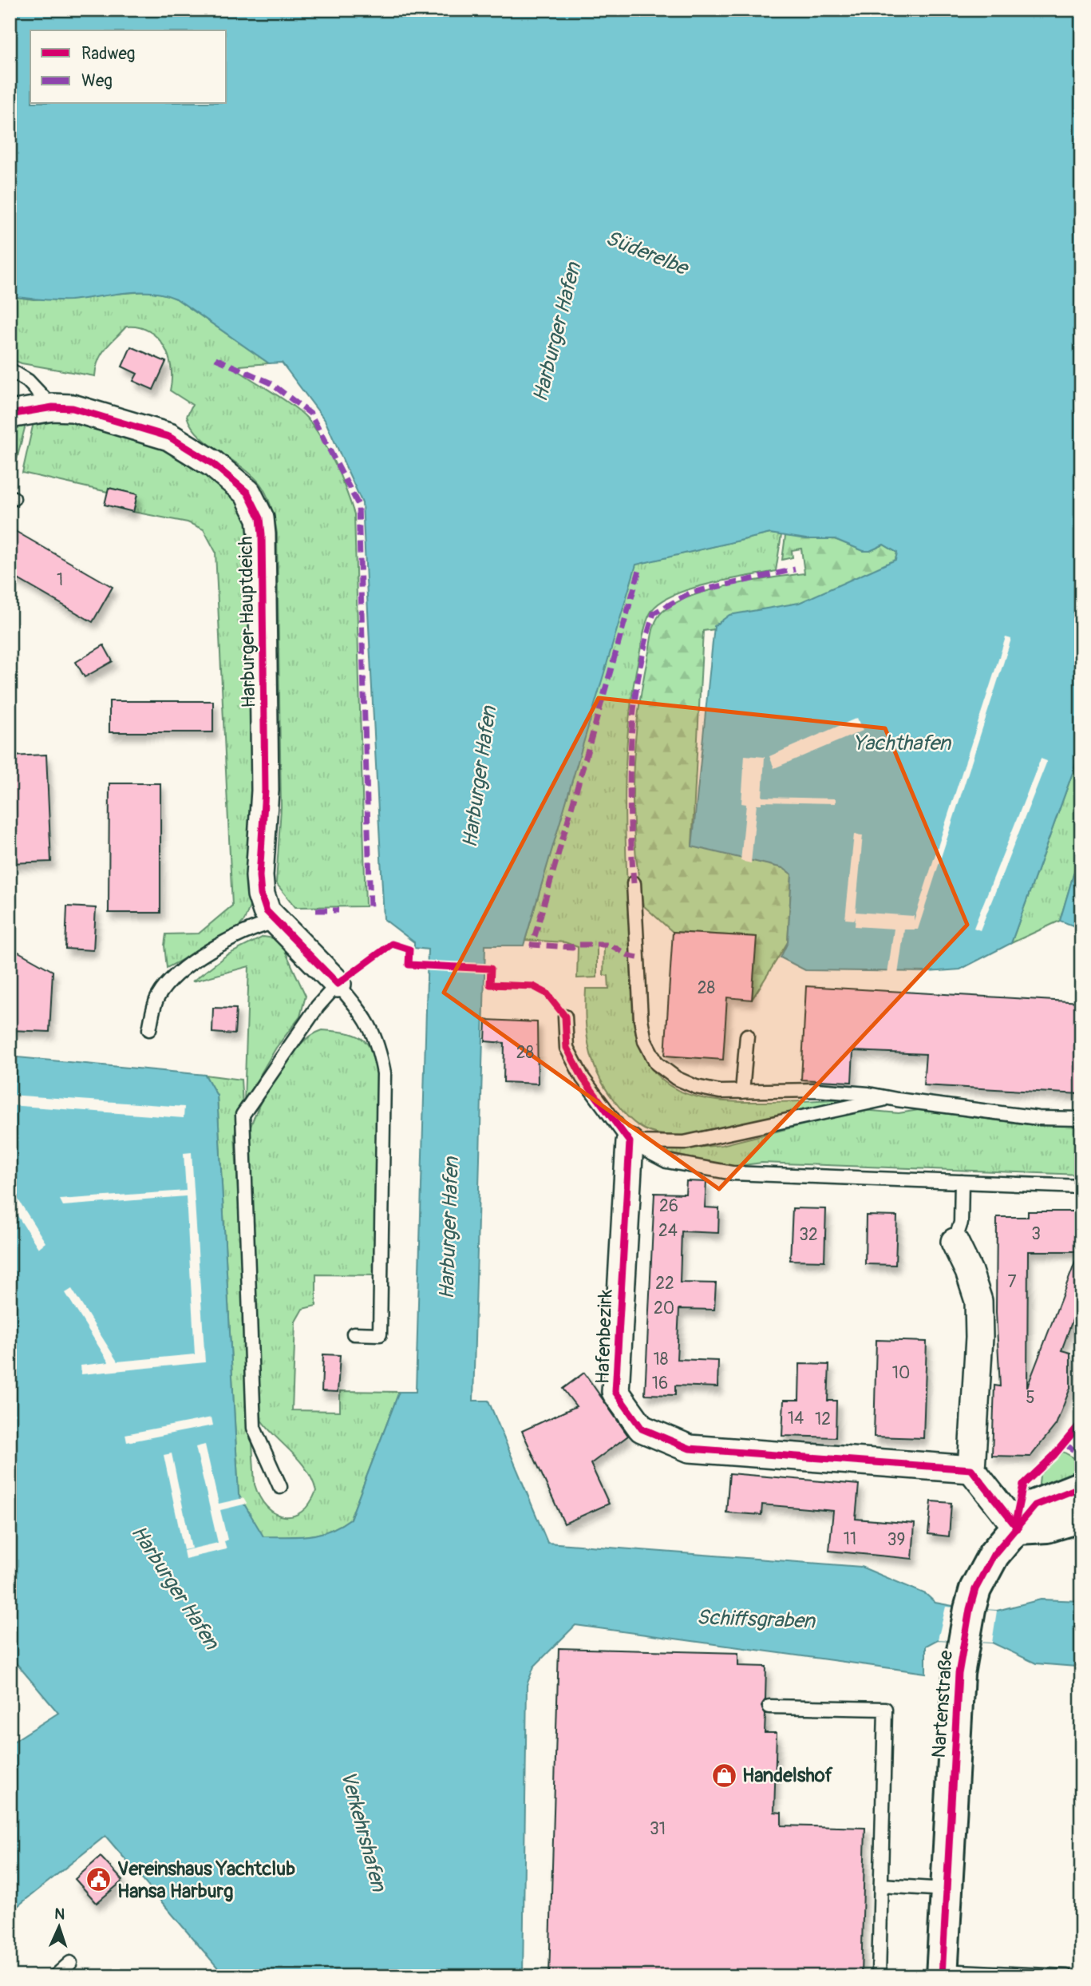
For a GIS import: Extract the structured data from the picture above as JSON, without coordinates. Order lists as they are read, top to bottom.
{
  "streets": {
    "street": ["Harburger Hauptdeich", "Hafenbezirk", "Nartenstraße"]
  },
  "water": [
    "Süderelbe",
    "Harburger Hafen",
    "Yachthafen",
    "Schiffsgraben",
    "Verkehrshafen"
  ],
  "places": {
    "shop": ["Handelshof"],
    "public building": ["Vereinshaus Yachtclub Hansa Harburg"]
  },
  "house_numbers": [
    "1",
    "28",
    "28",
    "26",
    "24",
    "3",
    "32",
    "7",
    "22",
    "20",
    "18",
    "10",
    "16",
    "5",
    "14",
    "12",
    "11",
    "39",
    "31"
  ],
  "legend": ["Radweg", "Weg"],
  "north": "top"
}
